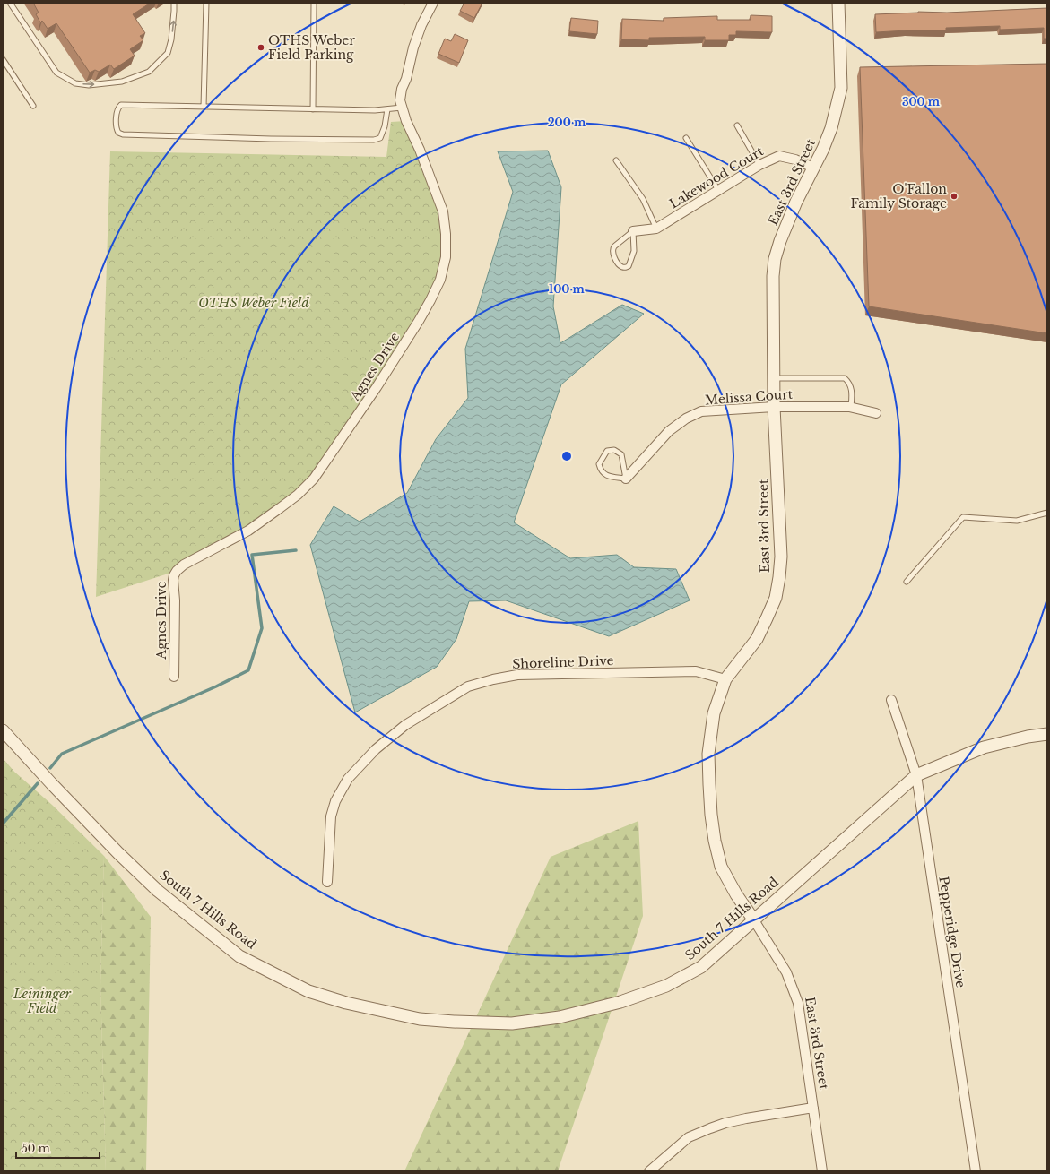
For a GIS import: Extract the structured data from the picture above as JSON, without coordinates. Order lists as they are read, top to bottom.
{
  "streets": {
    "street": [
      "Lakewood Court",
      "East 3rd Street",
      "Agnes Drive",
      "Melissa Court",
      "Shoreline Drive",
      "South 7 Hills Road",
      "Pepperidge Drive"
    ]
  },
  "crossings": [
    ["Lakewood Court", "East 3rd Street"],
    ["East 3rd Street", "Melissa Court"],
    ["East 3rd Street", "Shoreline Drive"],
    ["East 3rd Street", "South 7 Hills Road"],
    ["South 7 Hills Road", "Pepperidge Drive"]
  ],
  "parks": ["OTHS Weber Field", "Leininger Field"],
  "places": ["OTHS Weber Field Parking", "O'Fallon Family Storage"],
  "scale_bar": "50 m",
  "rings": ["300 m", "200 m", "100 m"]
}
